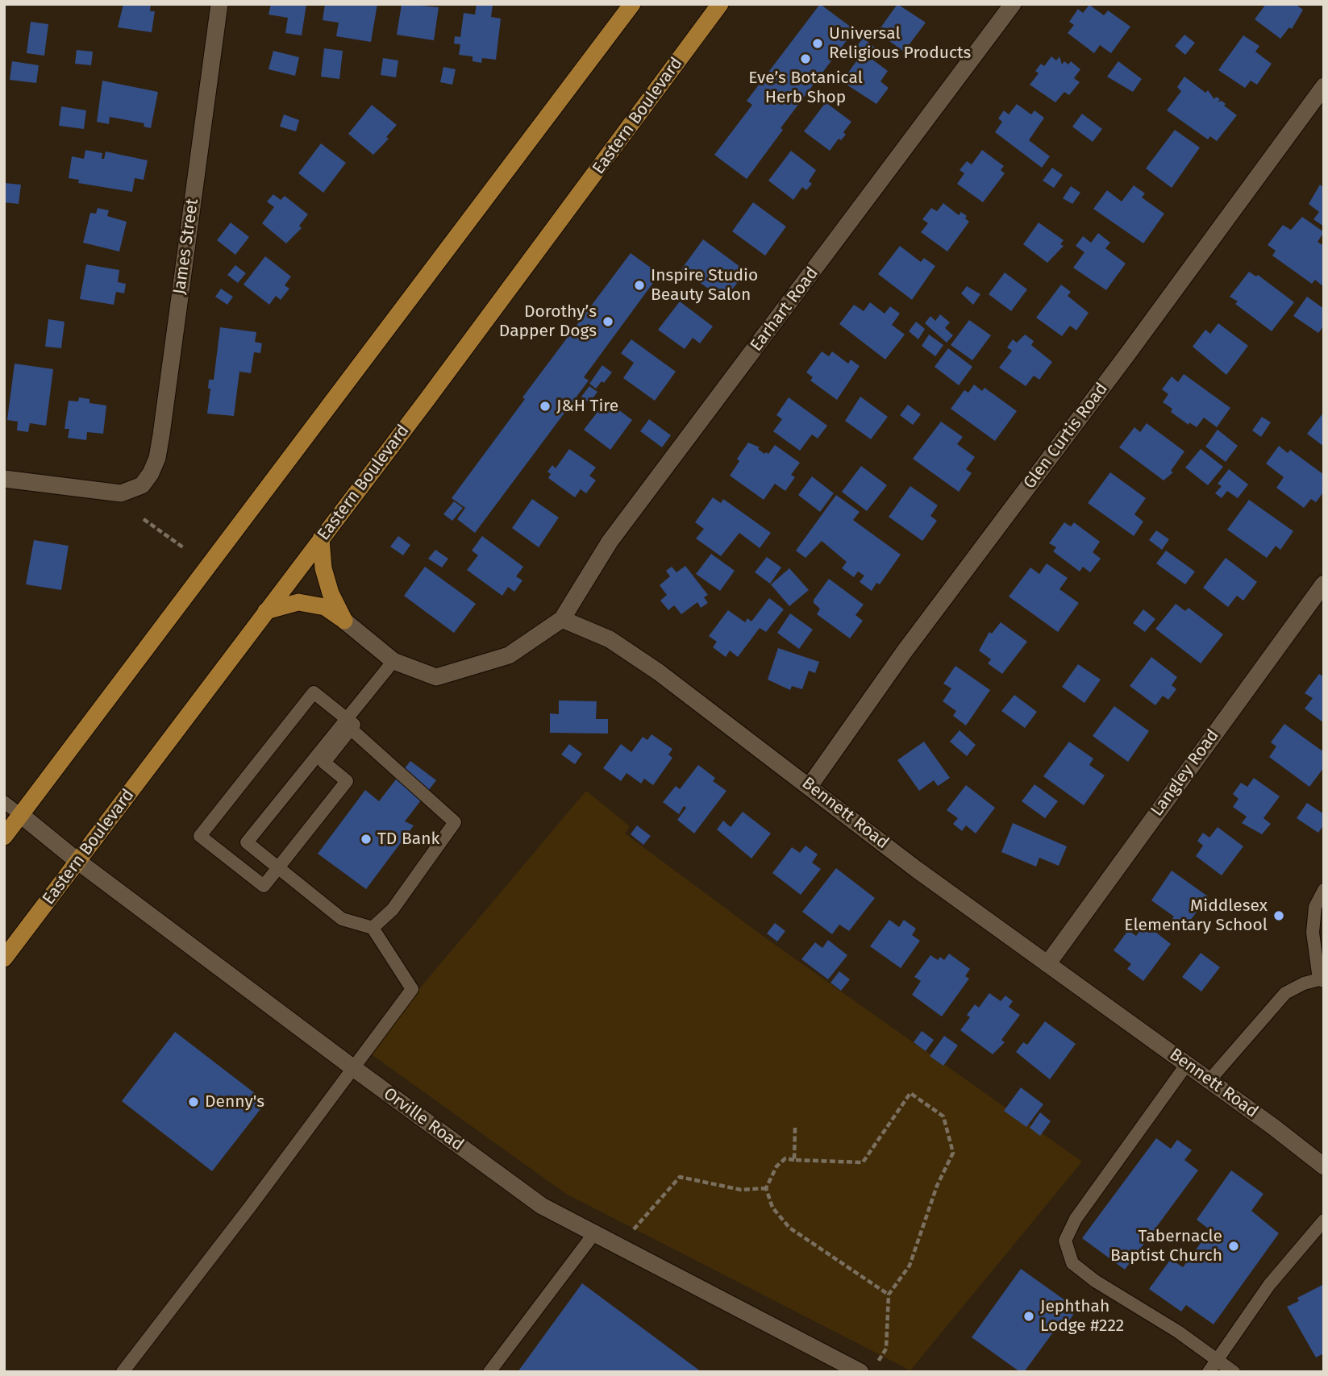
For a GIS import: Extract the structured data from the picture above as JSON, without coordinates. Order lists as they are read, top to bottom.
{
  "streets": {
    "main road": ["Eastern Boulevard"],
    "street": [
      "James Street",
      "Earhart Road",
      "Glen Curtis Road",
      "Langley Road",
      "Bennett Road",
      "Orville Road"
    ]
  },
  "crossings": [
    ["Eastern Boulevard", "Orville Road"],
    ["Earhart Road", "Bennett Road"],
    ["Glen Curtis Road", "Bennett Road"],
    ["Langley Road", "Bennett Road"]
  ],
  "places": [
    "Universal Religious Products",
    "Eve’s Botanical Herb Shop",
    "Inspire Studio Beauty Salon",
    "Dorothy’s Dapper Dogs",
    "J&H Tire",
    "TD Bank",
    "Middlesex Elementary School",
    "Denny's",
    "Tabernacle Baptist Church",
    "Jephthah Lodge #222"
  ]
}
